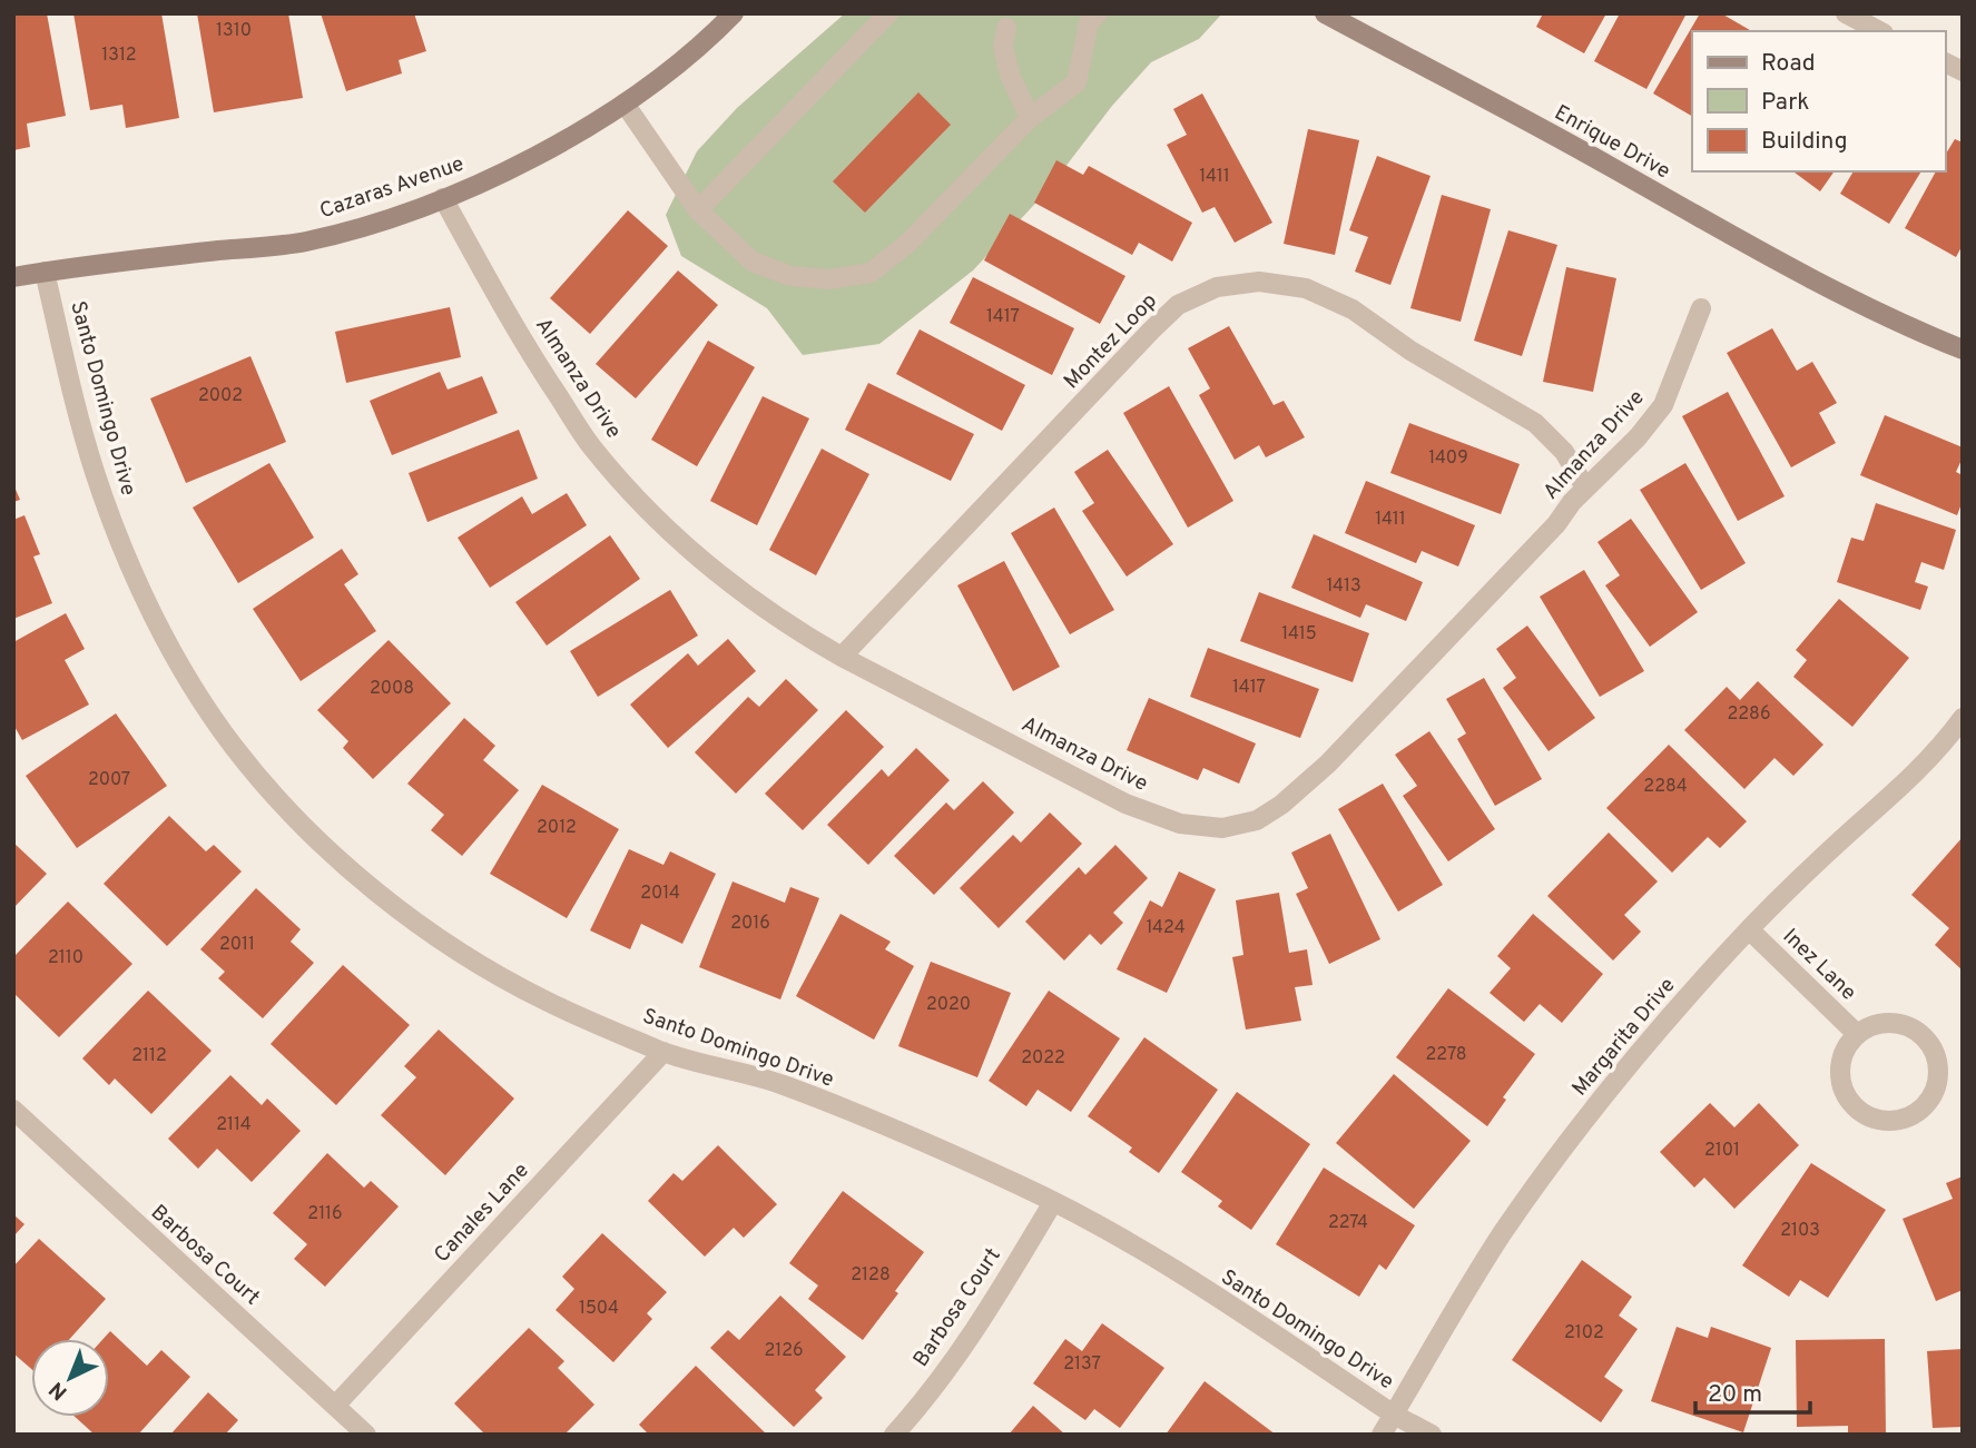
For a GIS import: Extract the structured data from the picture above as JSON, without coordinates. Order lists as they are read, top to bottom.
{
  "streets": {
    "street": [
      "Enrique Drive",
      "Cazaras Avenue",
      "Montez Loop",
      "Almanza Drive",
      "Santo Domingo Drive",
      "Inez Lane",
      "Margarita Drive",
      "Canales Lane",
      "Barbosa Court"
    ]
  },
  "crossings": [
    ["Cazaras Avenue", "Almanza Drive"],
    ["Cazaras Avenue", "Santo Domingo Drive"],
    ["Montez Loop", "Almanza Drive"],
    ["Santo Domingo Drive", "Margarita Drive"],
    ["Santo Domingo Drive", "Canales Lane"],
    ["Santo Domingo Drive", "Barbosa Court"],
    ["Inez Lane", "Margarita Drive"],
    ["Canales Lane", "Barbosa Court"]
  ],
  "house_numbers": [
    "1310",
    "1312",
    "1411",
    "1417",
    "2002",
    "1409",
    "1411",
    "1413",
    "1415",
    "1417",
    "2008",
    "2286",
    "2007",
    "2284",
    "2012",
    "2014",
    "2016",
    "1424",
    "2011",
    "2110",
    "2020",
    "2278",
    "2112",
    "2022",
    "2114",
    "2101",
    "2116",
    "2274",
    "2103",
    "2128",
    "1504",
    "2102",
    "2126",
    "2137"
  ],
  "legend": ["Road", "Park", "Building"],
  "scale_bar": "20 m",
  "north": "bottom left"
}
